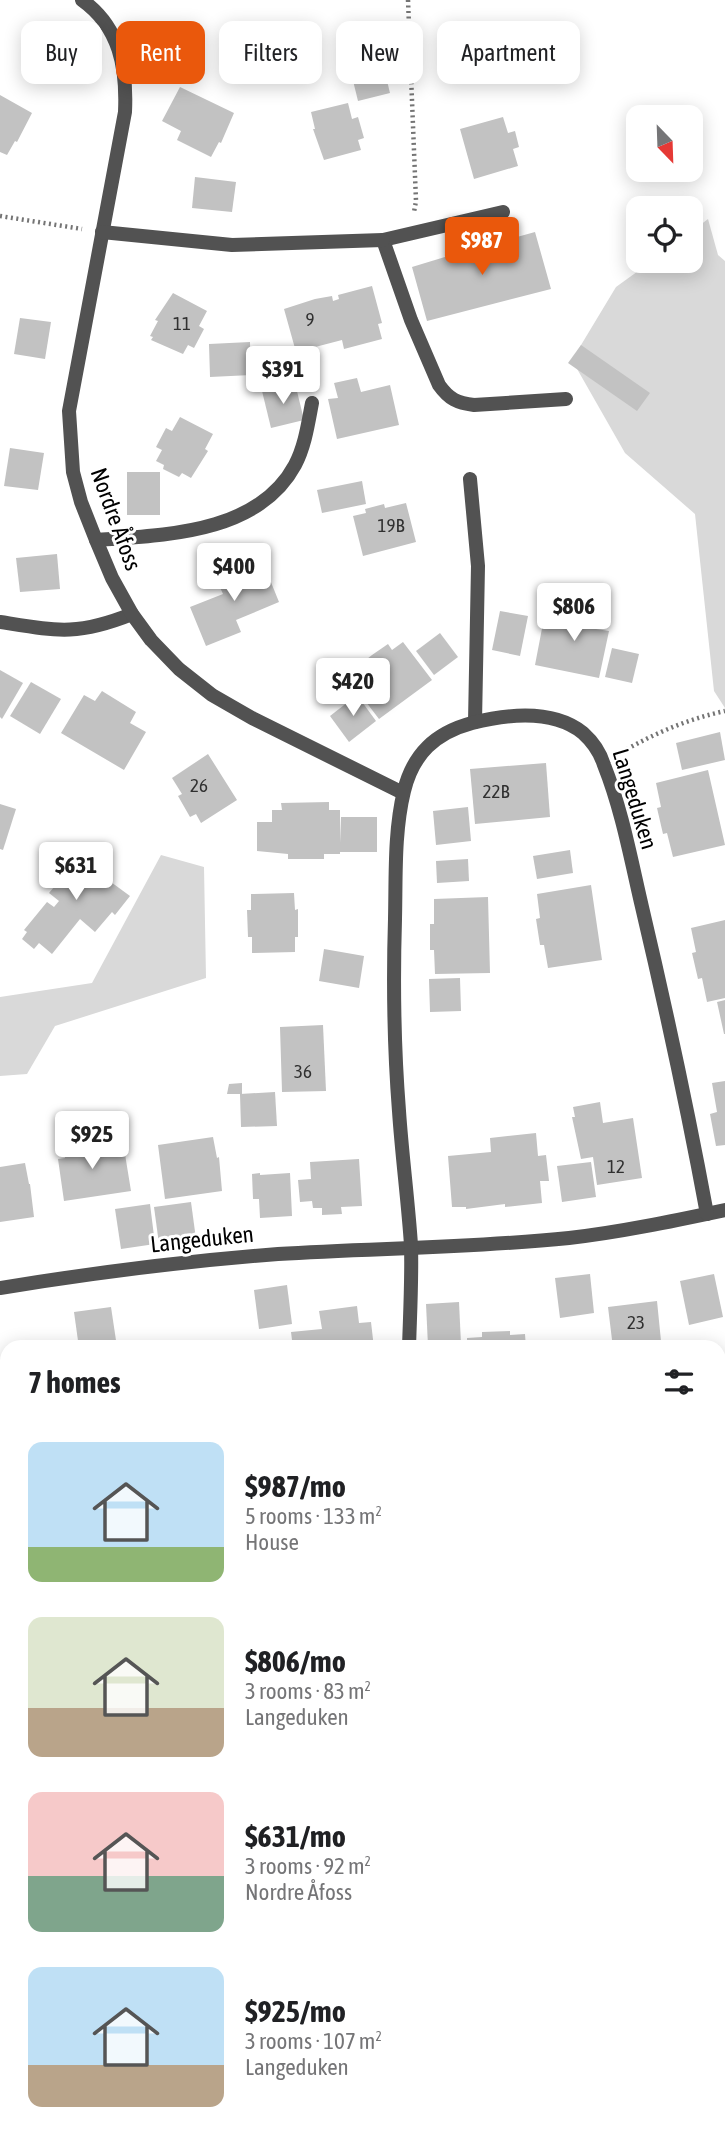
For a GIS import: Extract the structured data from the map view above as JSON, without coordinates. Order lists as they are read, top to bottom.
{
  "streets": {
    "street": ["Nordre Åfoss", "Langeduken"]
  },
  "crossings": [
    ["Nordre Åfoss", "Langeduken"]
  ],
  "house_numbers": [
    "9",
    "11",
    "19B",
    "26",
    "22B",
    "36",
    "12",
    "23"
  ],
  "north": "bottom right",
  "page": {
    "chip": [
      "Buy",
      "Rent",
      "Filters",
      "New",
      "Apartment"
    ],
    "price": [
      "$987",
      "$391",
      "$400",
      "$806",
      "$420",
      "$631",
      "$925"
    ],
    "heading": "7 homes",
    "list": [
      {
        "name": "$987/mo",
        "note": "5 rooms · 133 m² · House"
      },
      {
        "name": "$806/mo",
        "note": "3 rooms · 83 m² · Langeduken"
      },
      {
        "name": "$631/mo",
        "note": "3 rooms · 92 m² · Nordre Åfoss"
      },
      {
        "name": "$925/mo",
        "note": "3 rooms · 107 m² · Langeduken"
      }
    ]
  }
}
